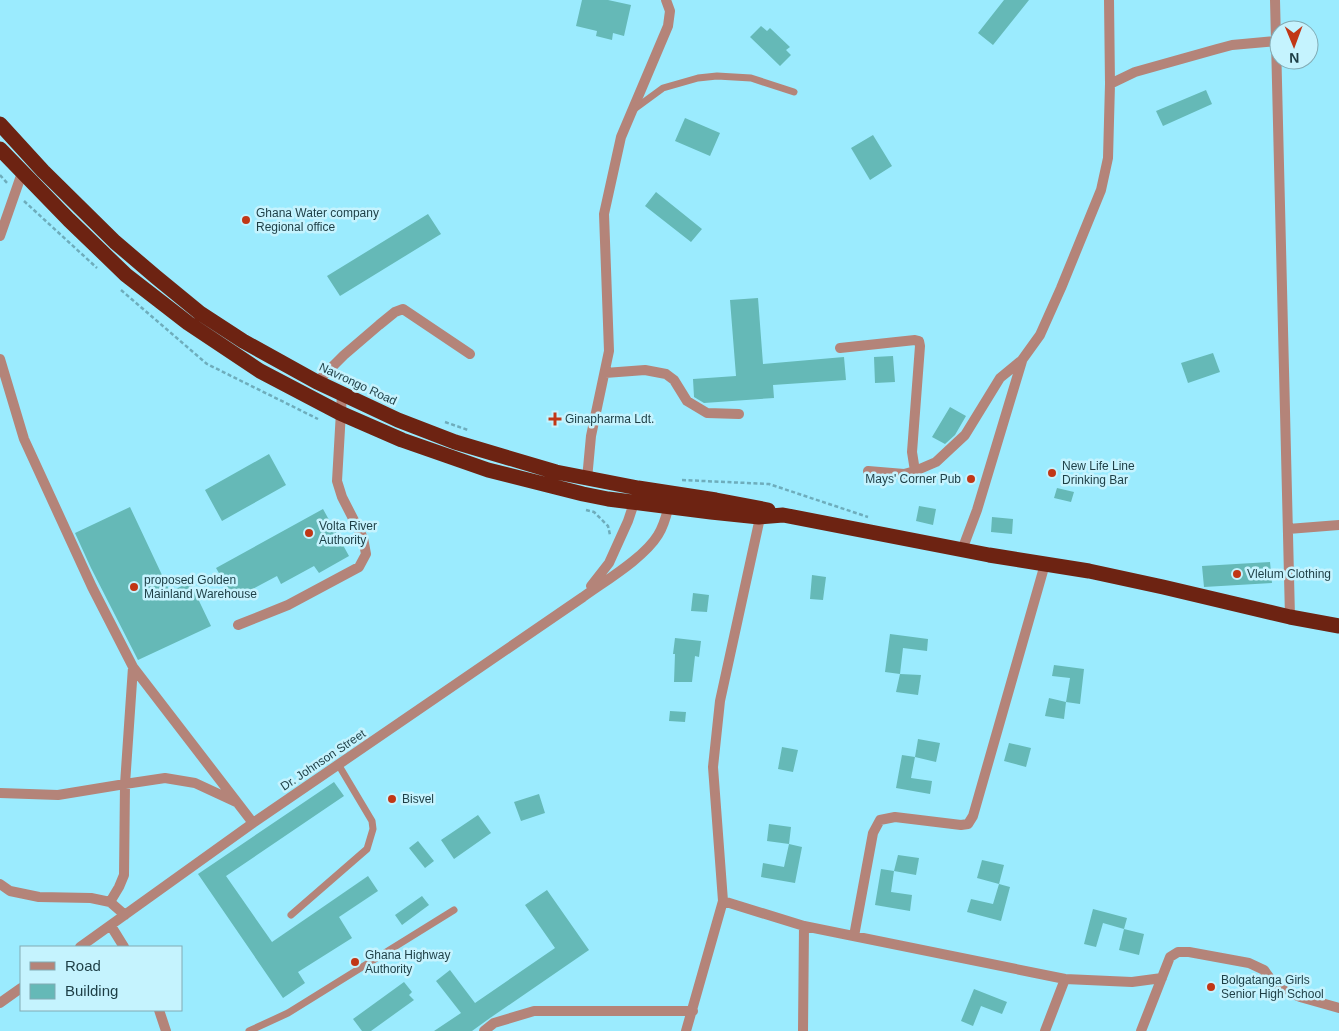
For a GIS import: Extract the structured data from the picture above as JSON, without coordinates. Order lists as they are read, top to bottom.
{
  "streets": {
    "highway": ["Navrongo Road"],
    "street": ["Dr. Johnson Street"]
  },
  "crossings": [
    ["Navrongo Road", "Dr. Johnson Street"]
  ],
  "places": {
    "other": [
      "Ghana Water company Regional office",
      "New Life Line Drinking Bar",
      "Mays' Corner Pub",
      "Volta River Authority",
      "Vlelum Clothing",
      "proposed Golden Mainland Warehouse",
      "Bisvel",
      "Ghana Highway Authority",
      "Bolgatanga Girls Senior High School"
    ],
    "health": ["Ginapharma Ldt."]
  },
  "legend": ["Road", "Building"],
  "north": "bottom"
}
